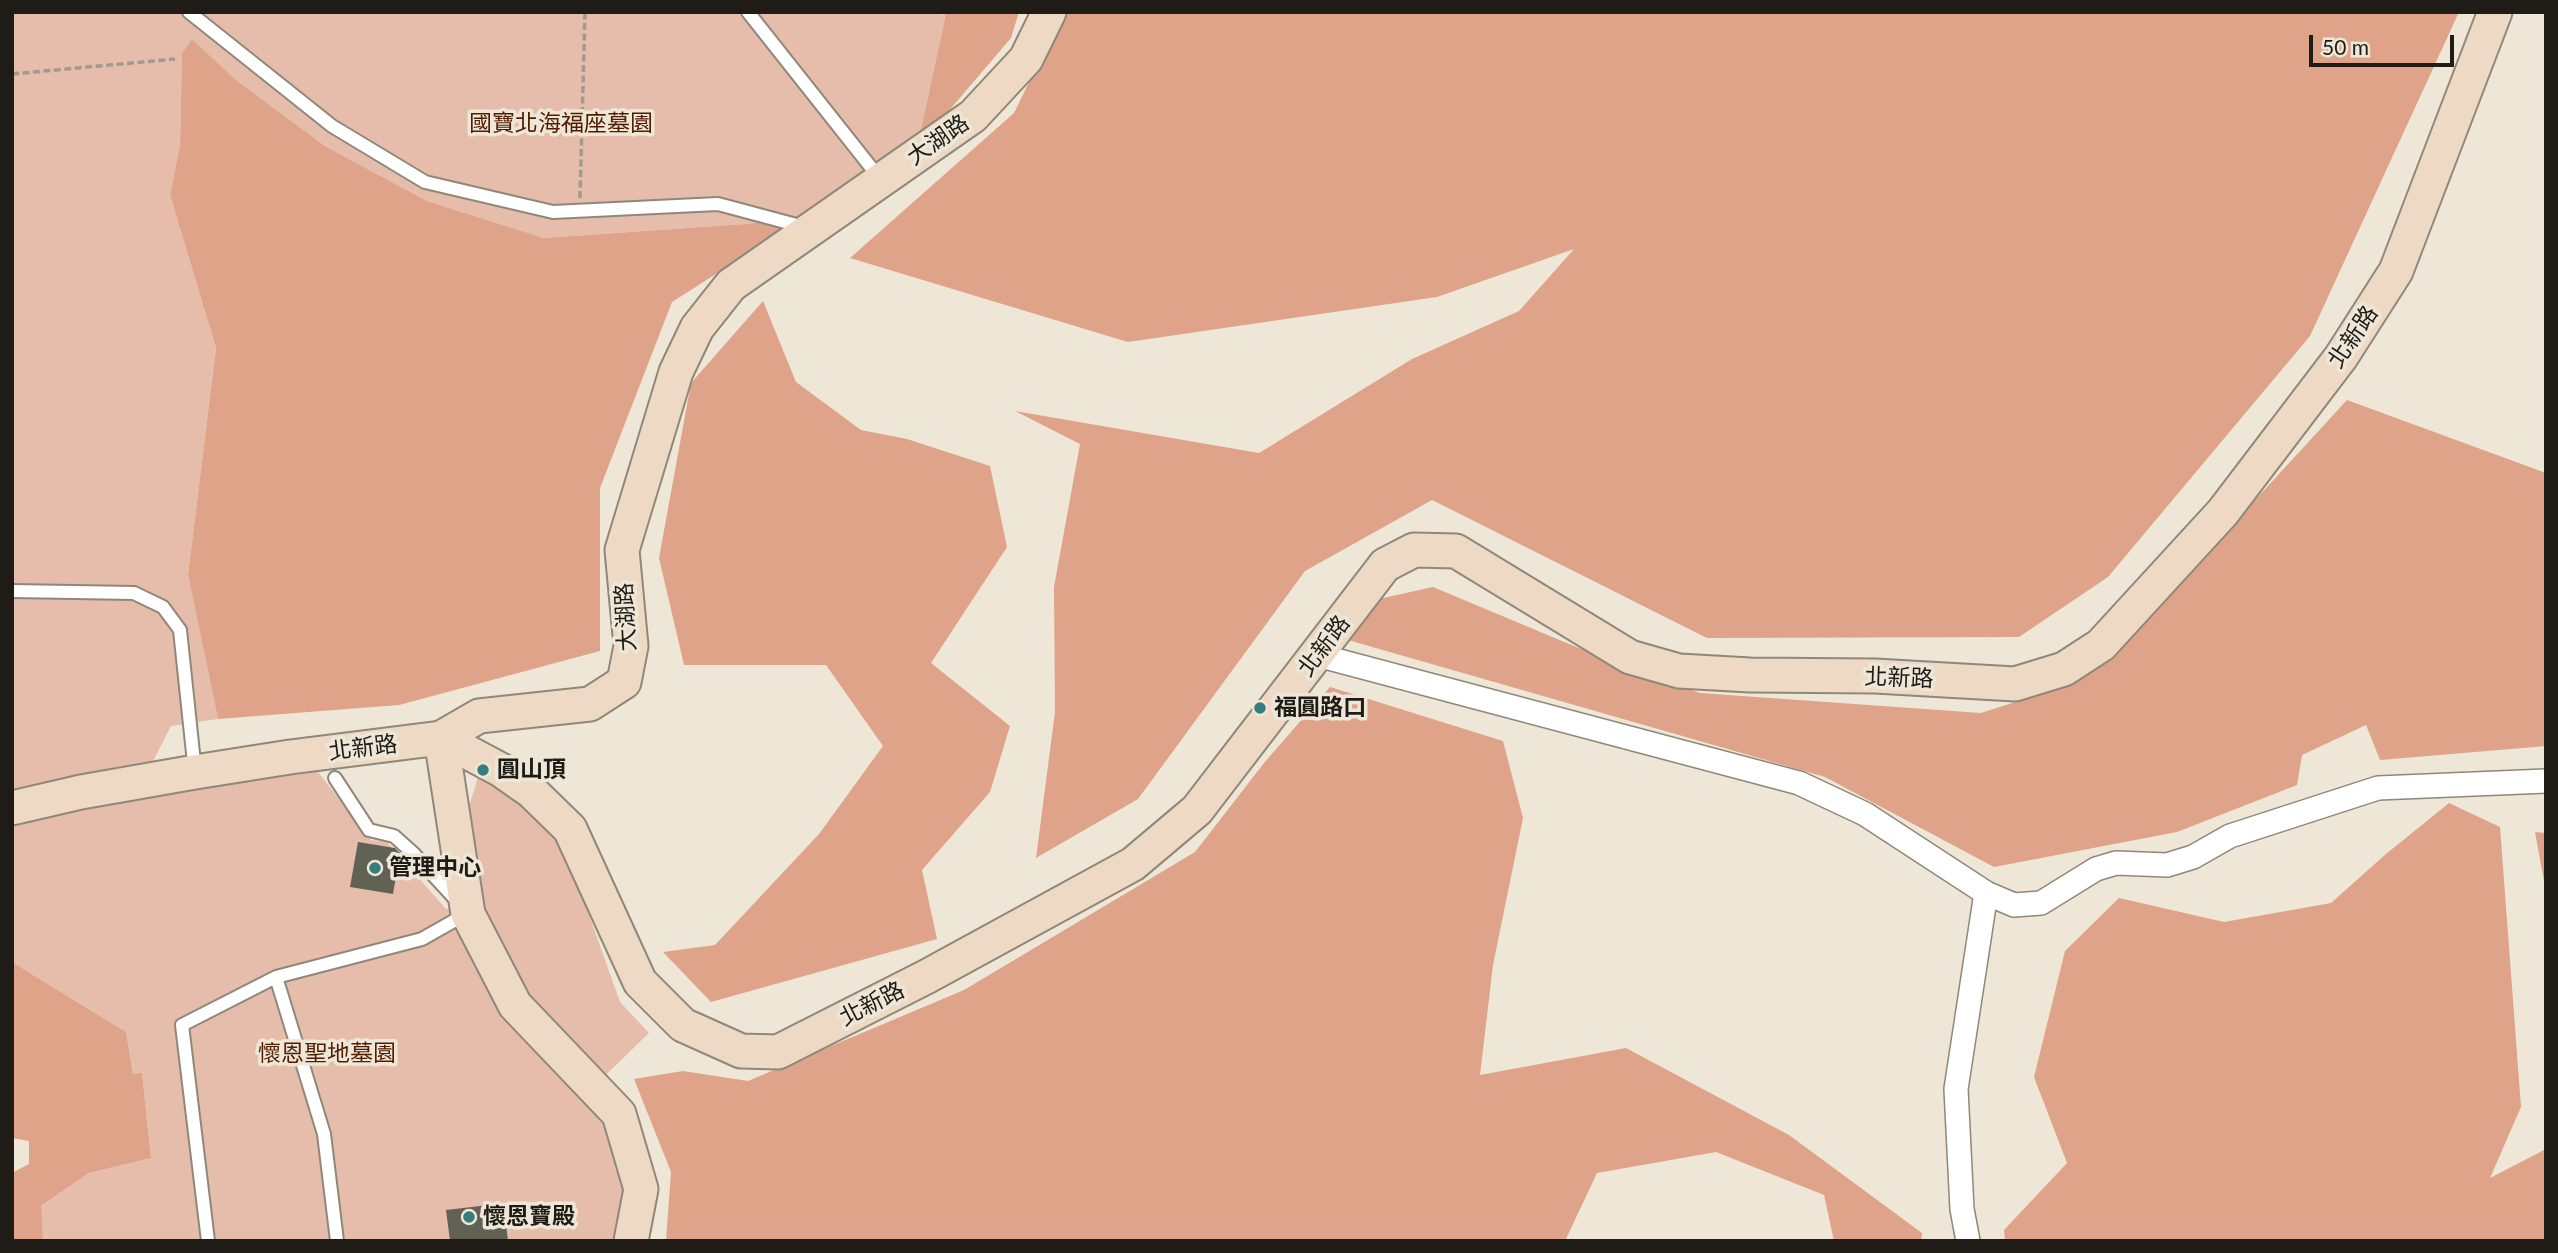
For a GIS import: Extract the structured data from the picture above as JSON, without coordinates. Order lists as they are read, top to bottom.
{
  "streets": {
    "main road": ["大湖路", "北新路"]
  },
  "crossings": [
    ["大湖路", "北新路"]
  ],
  "parks": ["國寶北海福座墓園", "懷恩聖地墓園"],
  "places": [
    "福圓路口",
    "圓山頂",
    "管理中心",
    "懷恩寶殿"
  ],
  "scale_bar": "50 m"
}
